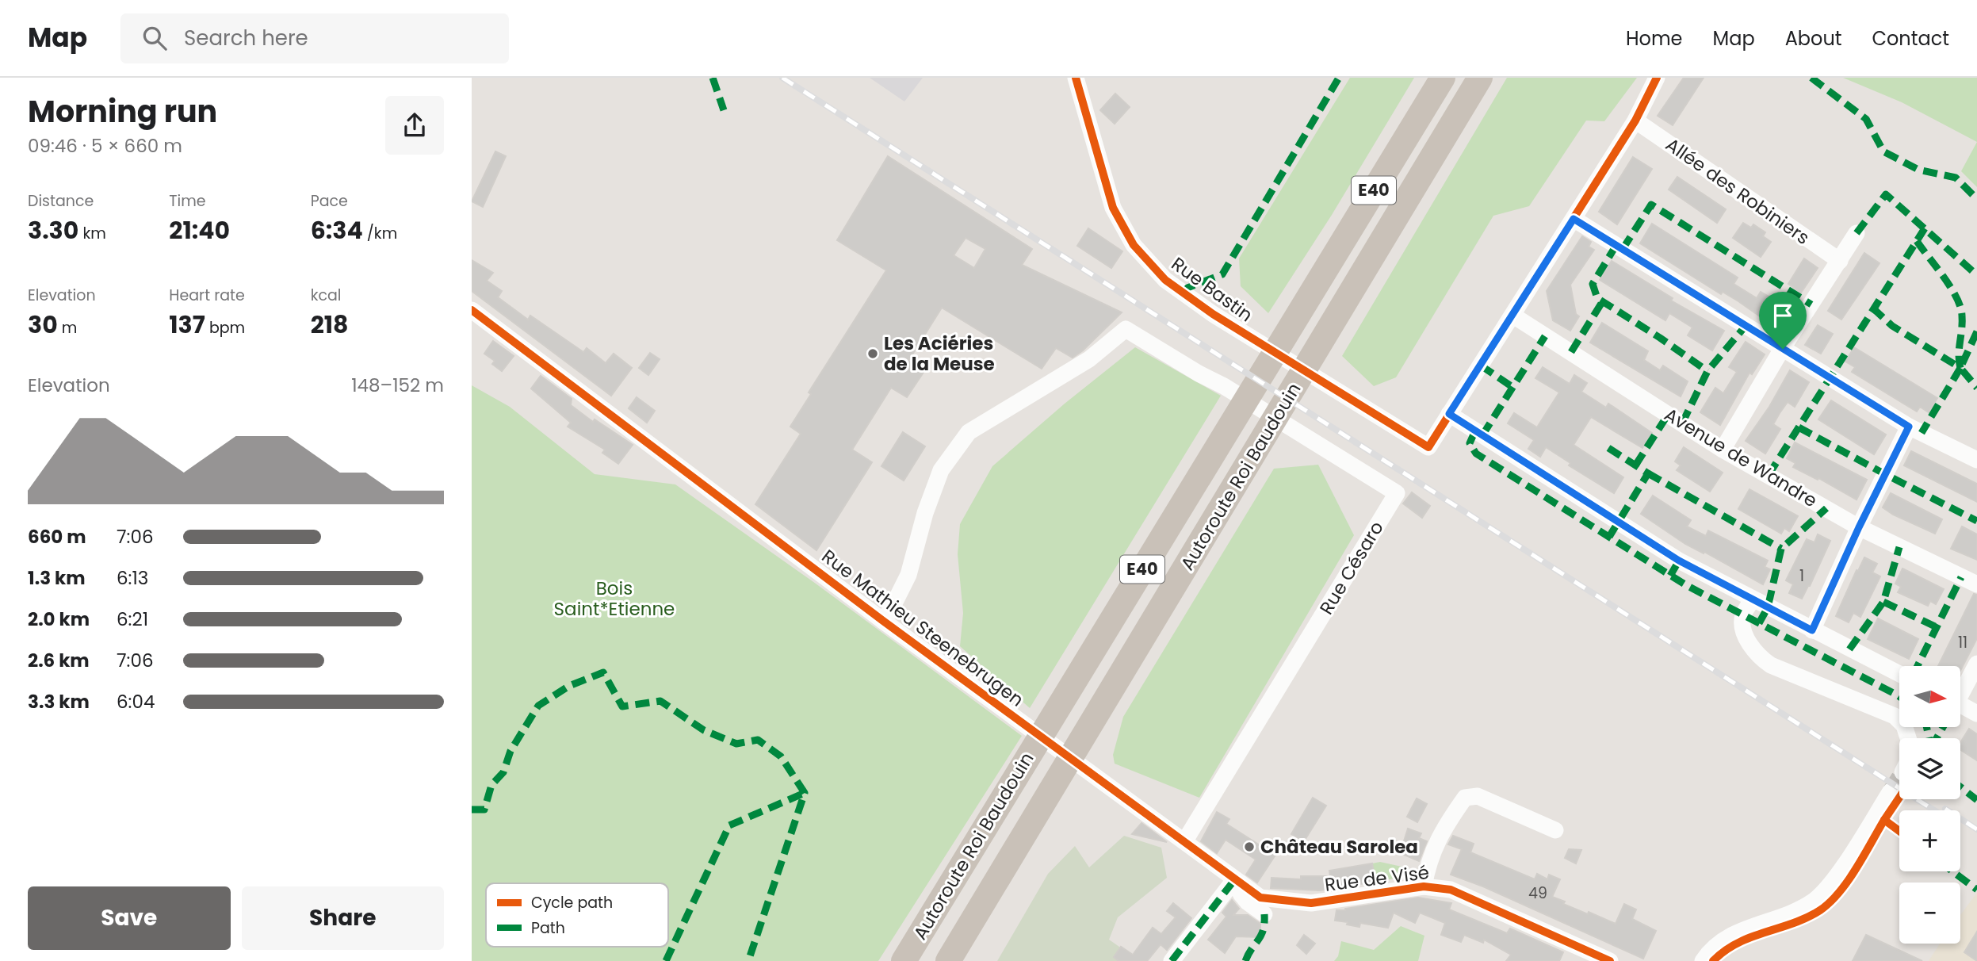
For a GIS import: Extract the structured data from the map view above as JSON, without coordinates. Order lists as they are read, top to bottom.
{
  "streets": {
    "highway": ["E40", "Autoroute Roi Baudouin"],
    "street": [
      "Allée des Robiniers",
      "Rue Bastin",
      "Avenue de Wandre",
      "Rue Césaro",
      "Rue Mathieu Steenebrugen",
      "Rue de Visé"
    ]
  },
  "crossings": [
    ["Rue Césaro", "Rue Mathieu Steenebrugen"],
    ["Rue Césaro", "Rue de Visé"],
    ["Rue Mathieu Steenebrugen", "Rue de Visé"]
  ],
  "parks": ["Bois Saint*Etienne"],
  "places": ["Les Aciéries de la Meuse", "Château Sarolea"],
  "house_numbers": ["1", "11", "49"],
  "legend": ["Cycle path", "Path"],
  "north": "right",
  "page": {
    "header": "Map",
    "search": "Search here",
    "nav": [
      "Home",
      "Map",
      "About",
      "Contact"
    ],
    "heading": ["Morning run", "09:46 · 5 × 660 m"],
    "stats": [
      ["Distance", "3.30 km"],
      ["Time", "21:40"],
      ["Pace", "6:34 /km"],
      ["Elevation", "30 m"],
      ["Heart rate", "137 bpm"],
      ["kcal", "218"]
    ],
    "chart": ["Elevation", "148–152 m"],
    "list": [
      {
        "name": "660 m",
        "note": "7:06"
      },
      {
        "name": "1.3 km",
        "note": "6:13"
      },
      {
        "name": "2.0 km",
        "note": "6:21"
      },
      {
        "name": "2.6 km",
        "note": "7:06"
      },
      {
        "name": "3.3 km",
        "note": "6:04"
      }
    ],
    "map_buttons": ["+", "−"],
    "buttons": ["Save", "Share"]
  }
}
